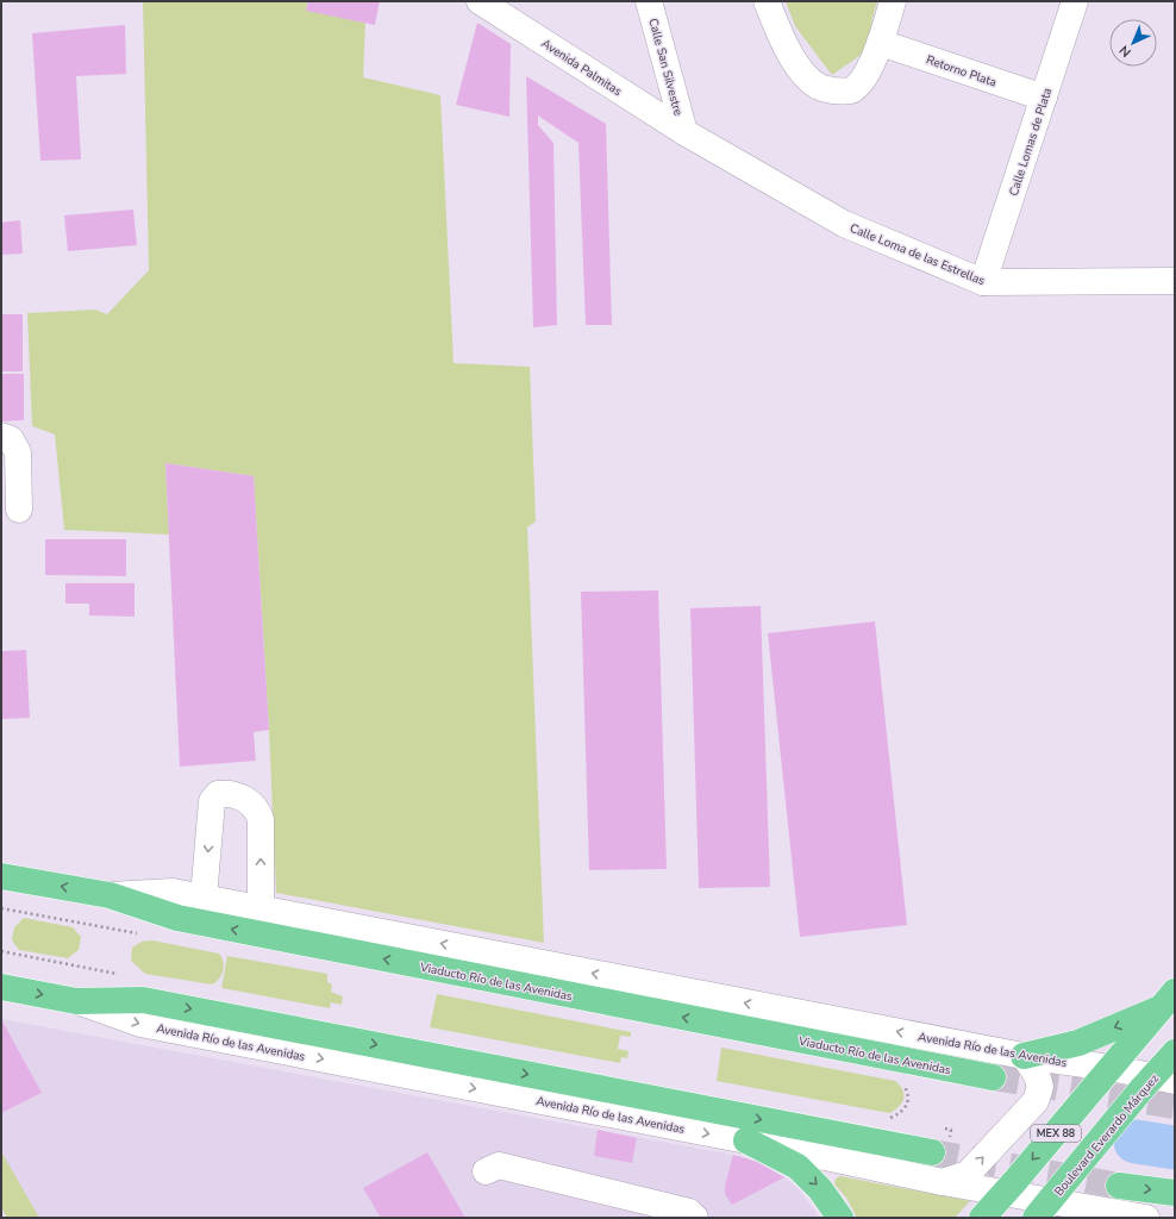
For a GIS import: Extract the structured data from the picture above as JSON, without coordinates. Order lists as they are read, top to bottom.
{
  "streets": {
    "main road": ["Viaducto Río de las Avenidas", "MEX 88", "Boulevard Everardo Márquez"],
    "street": [
      "Avenida Palmitas",
      "Calle San Silvestre",
      "Retorno Plata",
      "Calle Lomas de Plata",
      "Calle Loma de las Estrellas",
      "Avenida Río de las Avenidas"
    ]
  },
  "crossings": [
    ["Avenida Palmitas", "Calle San Silvestre"],
    ["Avenida Palmitas", "Calle Loma de las Estrellas"],
    ["Calle San Silvestre", "Calle Loma de las Estrellas"],
    ["Retorno Plata", "Calle Lomas de Plata"],
    ["Calle Lomas de Plata", "Calle Loma de las Estrellas"],
    ["Viaducto Río de las Avenidas", "Avenida Río de las Avenidas"],
    ["Avenida Río de las Avenidas", "MEX 88"],
    ["Avenida Río de las Avenidas", "Boulevard Everardo Márquez"]
  ],
  "north": "bottom left"
}
